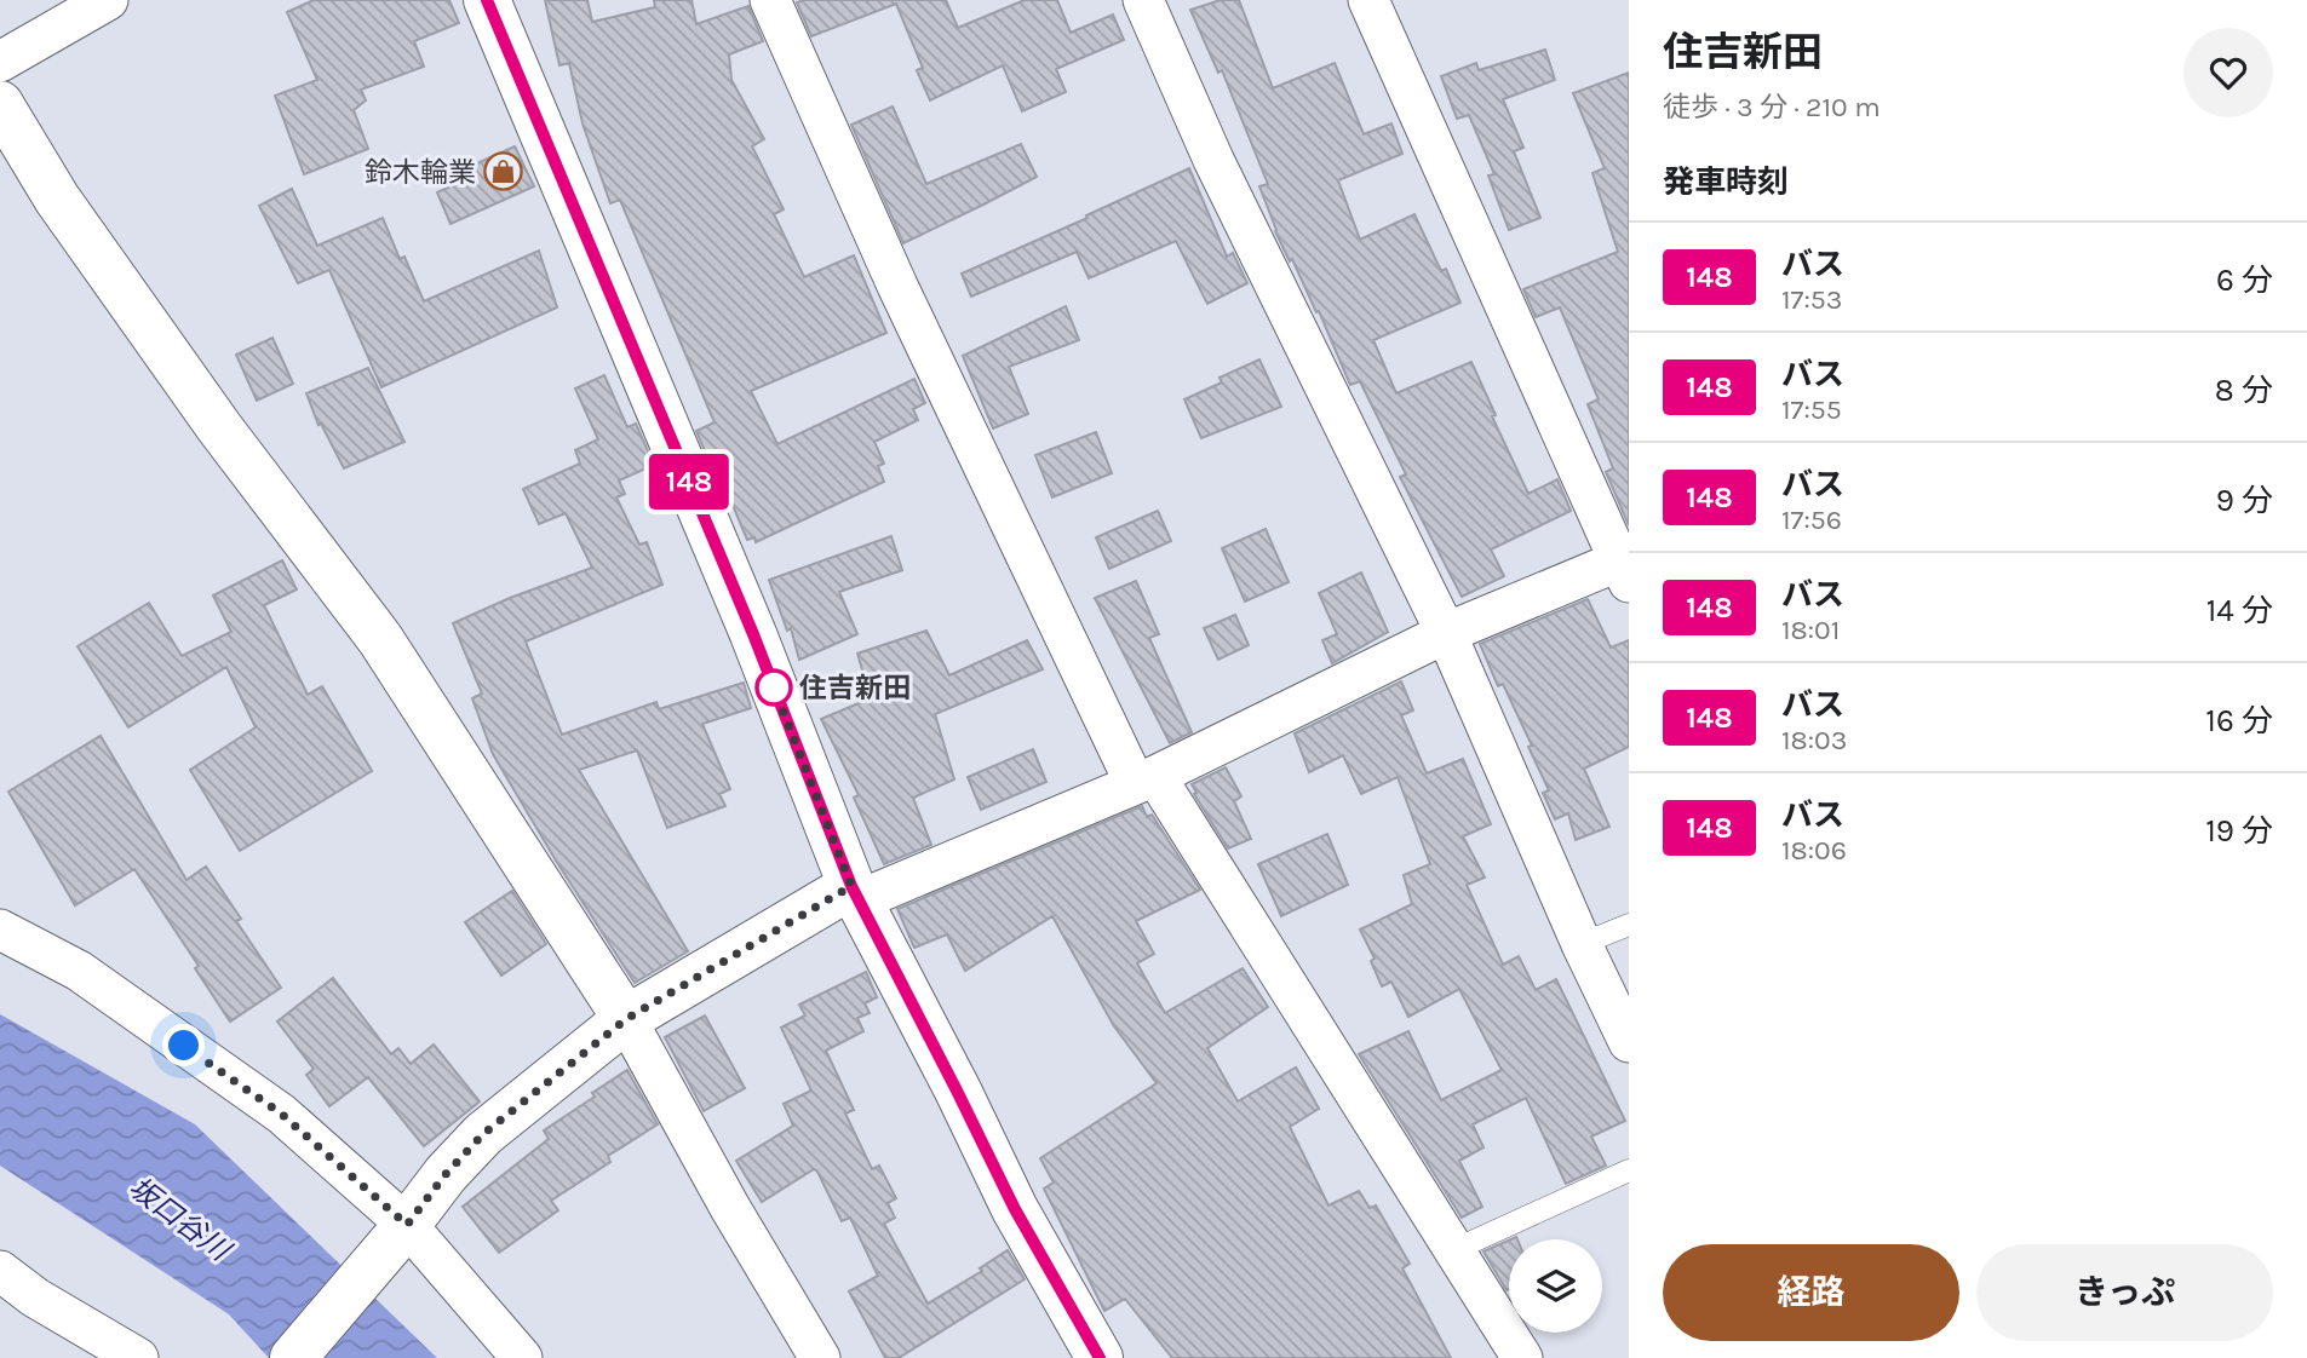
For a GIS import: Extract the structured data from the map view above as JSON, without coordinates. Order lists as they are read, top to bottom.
{
  "water": ["坂口谷川"],
  "places": {
    "shop": ["鈴木輪業"],
    "other": ["住吉新田"]
  },
  "lines": ["bus line 148"],
  "page": {
    "on_map": "148",
    "heading": [
      ["住吉新田", "徒歩 · 3 分 · 210 m"],
      "発車時刻"
    ],
    "list": [
      {
        "mark": "148",
        "name": "バス",
        "note": "17:53",
        "value": "6 分"
      },
      {
        "mark": "148",
        "name": "バス",
        "note": "17:55",
        "value": "8 分"
      },
      {
        "mark": "148",
        "name": "バス",
        "note": "17:56",
        "value": "9 分"
      },
      {
        "mark": "148",
        "name": "バス",
        "note": "18:01",
        "value": "14 分"
      },
      {
        "mark": "148",
        "name": "バス",
        "note": "18:03",
        "value": "16 分"
      },
      {
        "mark": "148",
        "name": "バス",
        "note": "18:06",
        "value": "19 分"
      }
    ],
    "buttons": ["経路", "きっぷ"]
  }
}
